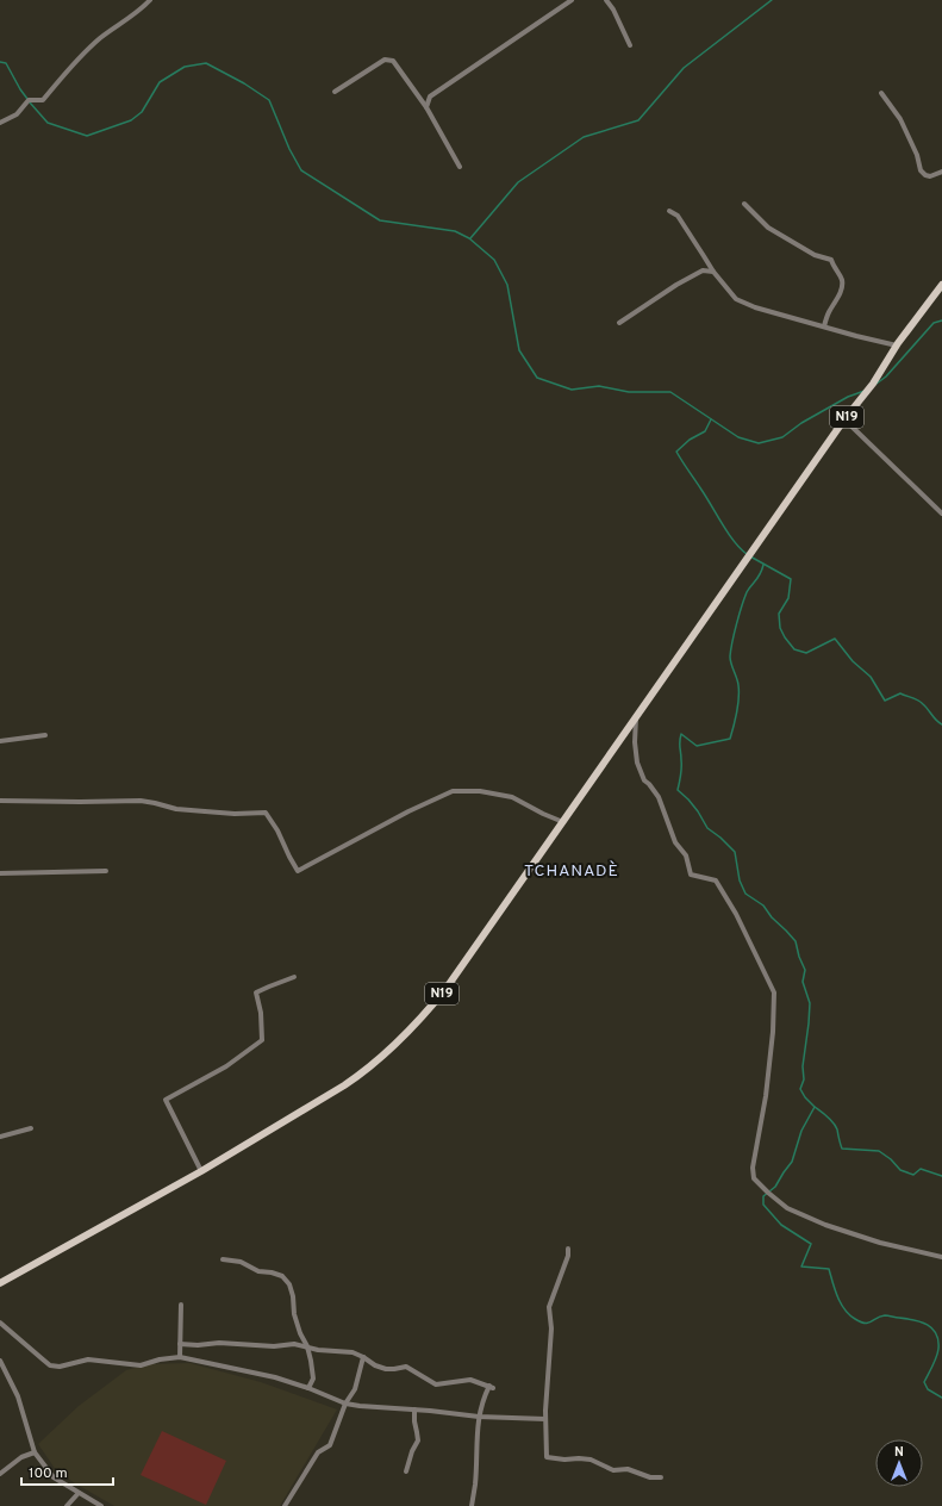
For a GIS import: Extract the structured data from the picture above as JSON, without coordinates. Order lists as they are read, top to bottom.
{
  "streets": {
    "main road": ["N19"]
  },
  "districts": ["TCHANADÈ"],
  "scale_bar": "100 m",
  "north": "top"
}
